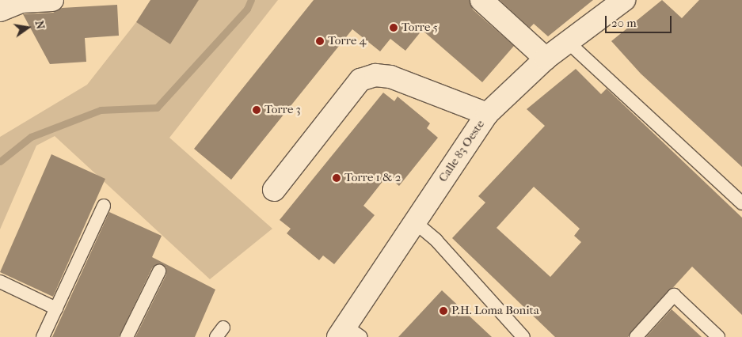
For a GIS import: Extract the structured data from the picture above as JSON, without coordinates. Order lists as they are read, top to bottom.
{
  "streets": {
    "street": ["Calle 83 Oeste"]
  },
  "places": [
    "Torre 5",
    "Torre 4",
    "Torre 3",
    "Torre 1 & 2",
    "P.H. Loma Bonita"
  ],
  "scale_bar": "20 m",
  "north": "right"
}
